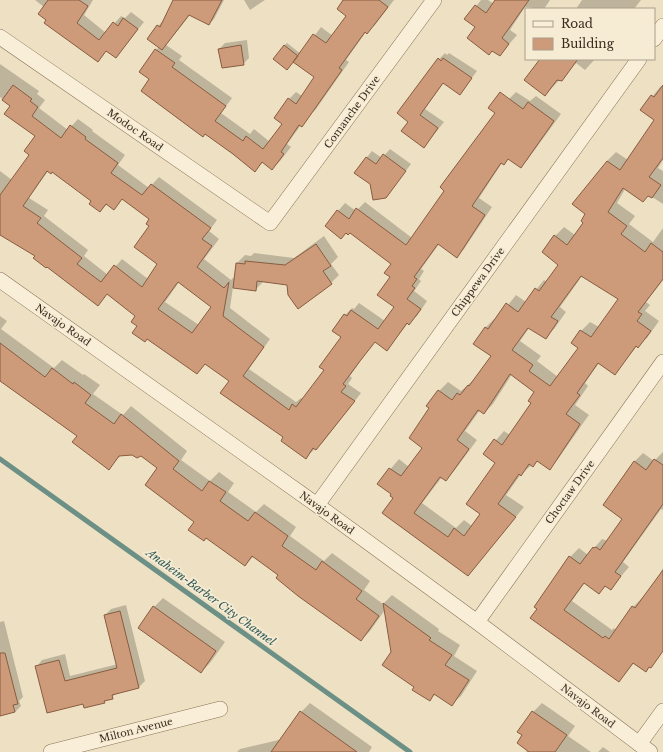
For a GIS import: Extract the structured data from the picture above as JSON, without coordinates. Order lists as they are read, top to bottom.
{
  "streets": {
    "street": [
      "Comanche Drive",
      "Modoc Road",
      "Chippewa Drive",
      "Navajo Road",
      "Choctaw Drive",
      "Milton Avenue"
    ]
  },
  "crossings": [
    ["Comanche Drive", "Modoc Road"],
    ["Chippewa Drive", "Navajo Road"],
    ["Navajo Road", "Choctaw Drive"]
  ],
  "water": ["Anaheim-Barber City Channel"],
  "legend": ["Road", "Building"]
}
